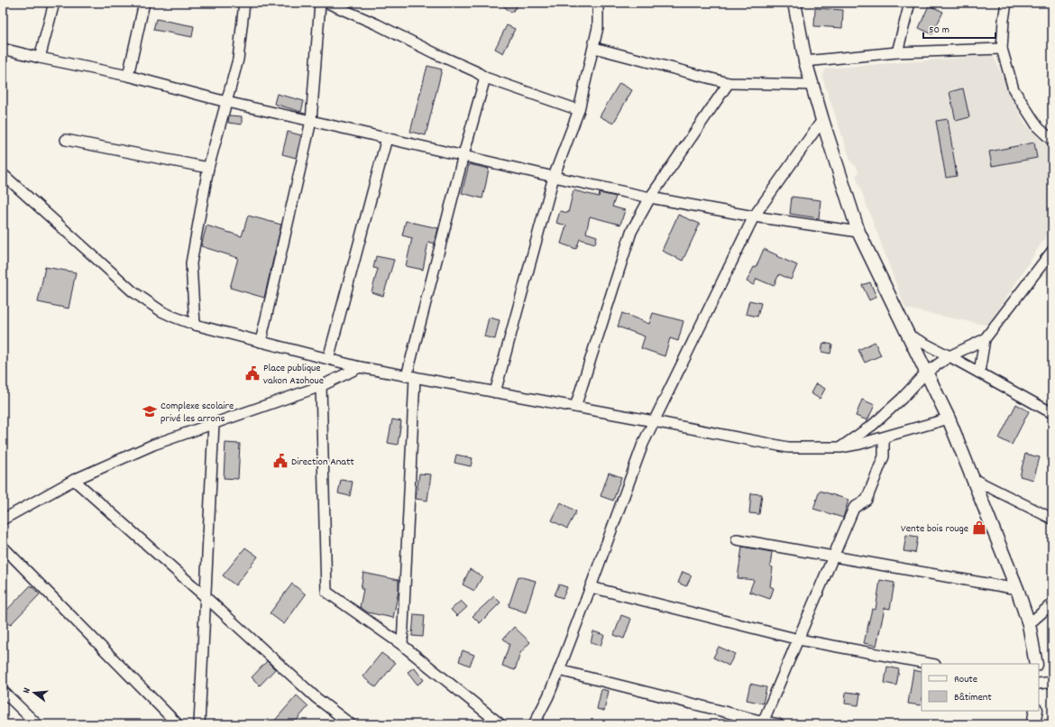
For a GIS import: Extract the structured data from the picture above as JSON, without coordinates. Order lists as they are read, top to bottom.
{
  "places": {
    "public building": ["Place publique vakon Azohoue", "Direction Anatt"],
    "school or university": ["Complexe scolaire privé les arrons"],
    "shop": ["Vente bois rouge"]
  },
  "legend": ["Route", "Bâtiment"],
  "scale_bar": "50 m",
  "north": "left"
}
